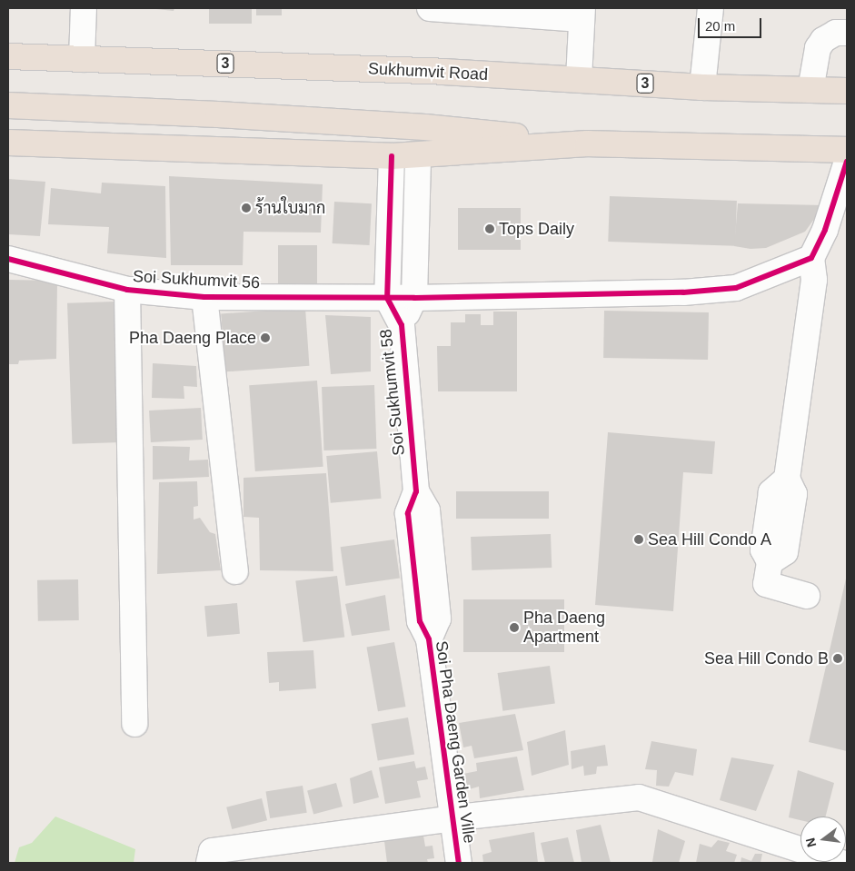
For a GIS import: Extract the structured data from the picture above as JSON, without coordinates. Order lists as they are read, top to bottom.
{
  "streets": {
    "highway": ["3", "Sukhumvit Road"],
    "street": ["Soi Sukhumvit 56", "Soi Sukhumvit 58", "Soi Pha Daeng Garden Ville"]
  },
  "crossings": [
    ["Soi Sukhumvit 56", "Soi Sukhumvit 58"],
    ["Soi Sukhumvit 58", "Soi Pha Daeng Garden Ville"]
  ],
  "places": [
    "ร้านใบมาก",
    "Tops Daily",
    "Pha Daeng Place",
    "Sea Hill Condo A",
    "Pha Daeng Apartment",
    "Sea Hill Condo B"
  ],
  "scale_bar": "20 m",
  "north": "left"
}
